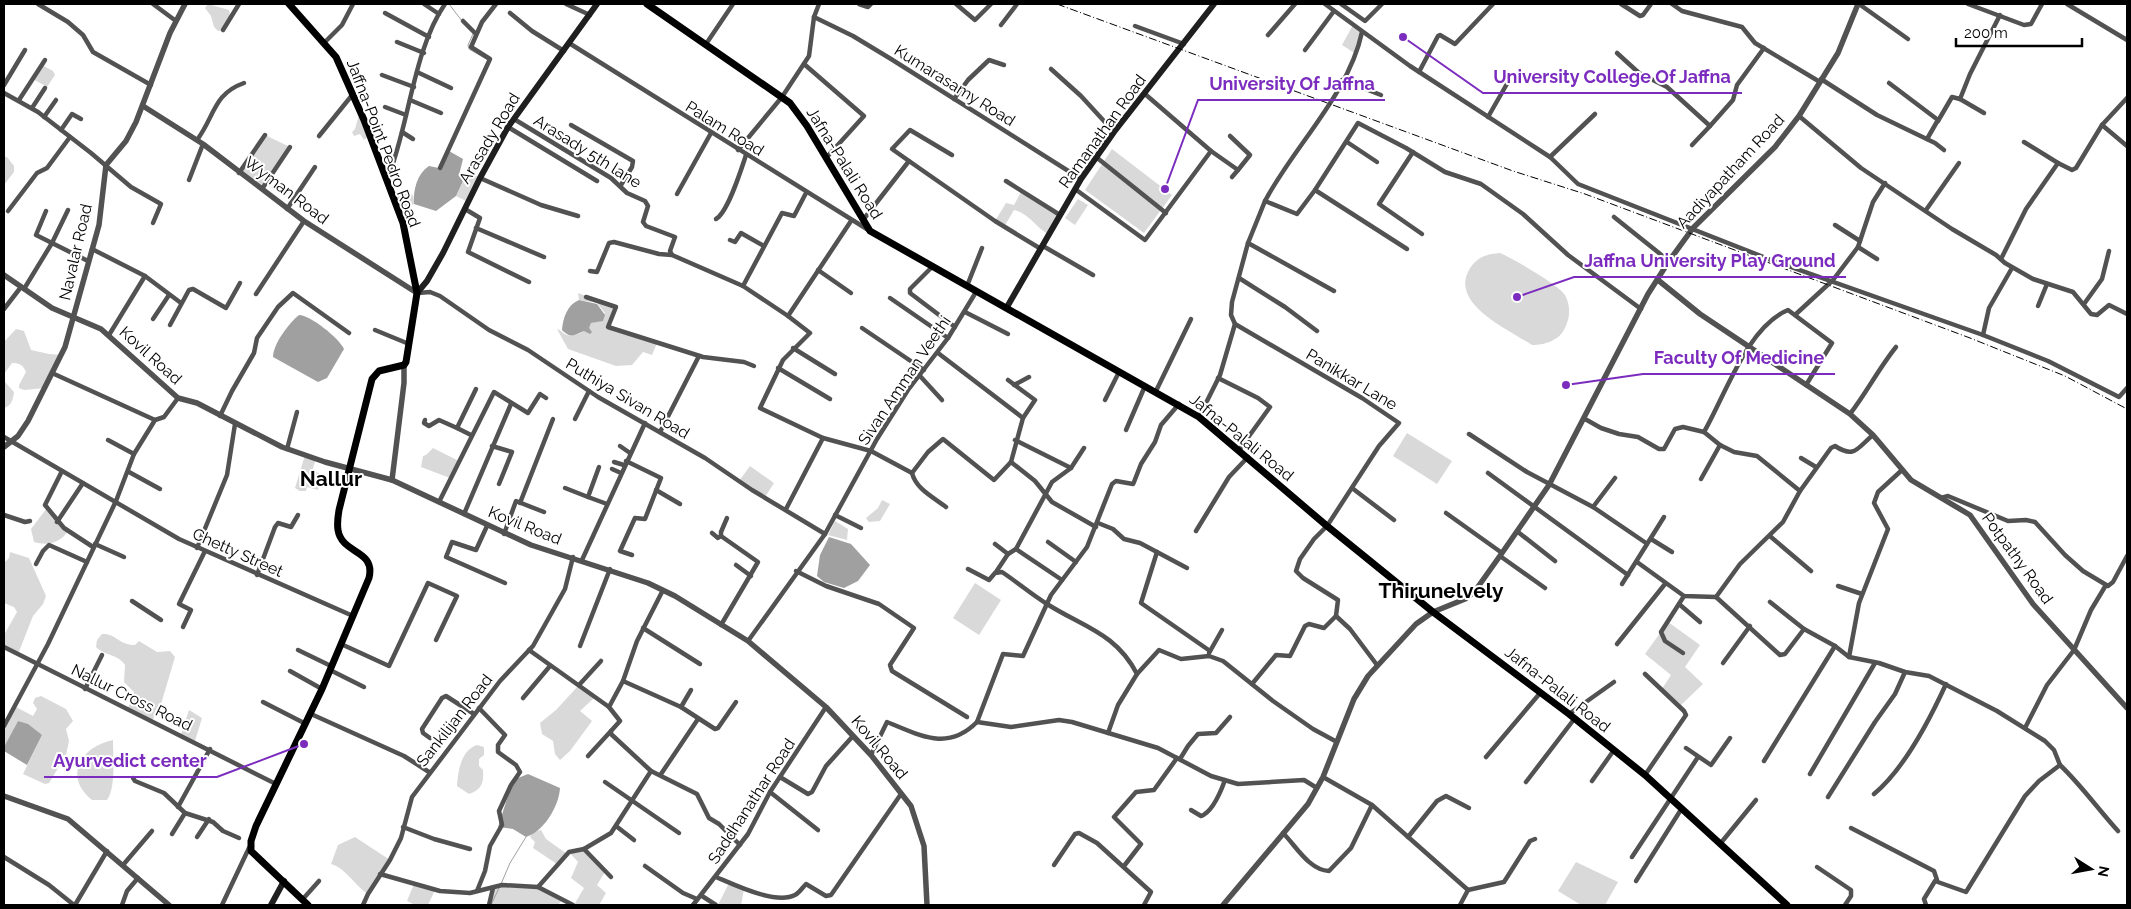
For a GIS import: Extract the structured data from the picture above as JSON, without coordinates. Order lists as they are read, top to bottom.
{
  "streets": {
    "main road": [
      "Ramanathan Road",
      "Arasady Road",
      "Jaffna-Point Pedro Road",
      "Jafna-Palali Road"
    ],
    "street": [
      "Kumarasamy Road",
      "Palam Road",
      "Arasady 5th lane",
      "Aadiyapatham Road",
      "Wyman Road",
      "Navalar Road",
      "Kovil Road",
      "Panikkar Lane",
      "Sivan Amman Veethi",
      "Puthiya Sivan Road",
      "Chetty Street",
      "Potpathy Road",
      "Nallur Cross Road",
      "Sankilijan Road",
      "Saddhanathar Road"
    ]
  },
  "crossings": [
    ["Kumarasamy Road", "Ramanathan Road"],
    ["Palam Road", "Arasady Road"],
    ["Palam Road", "Jafna-Palali Road"],
    ["Ramanathan Road", "Jafna-Palali Road"],
    ["Arasady Road", "Jaffna-Point Pedro Road"],
    ["Arasady Road", "Arasady 5th lane"],
    ["Arasady Road", "Wyman Road"],
    ["Arasady Road", "Puthiya Sivan Road"],
    ["Jaffna-Point Pedro Road", "Wyman Road"],
    ["Jaffna-Point Pedro Road", "Puthiya Sivan Road"],
    ["Jafna-Palali Road", "Aadiyapatham Road"],
    ["Jafna-Palali Road", "Panikkar Lane"],
    ["Jafna-Palali Road", "Sivan Amman Veethi"],
    ["Aadiyapatham Road", "Potpathy Road"],
    ["Wyman Road", "Puthiya Sivan Road"],
    ["Navalar Road", "Kovil Road"],
    ["Navalar Road", "Chetty Street"],
    ["Kovil Road", "Sivan Amman Veethi"],
    ["Kovil Road", "Sankilijan Road"],
    ["Kovil Road", "Saddhanathar Road"],
    ["Sivan Amman Veethi", "Puthiya Sivan Road"]
  ],
  "districts": ["Nallur", "Thirunelvely"],
  "places": [
    "University College Of Jaffna",
    "University Of Jaffna",
    "Jaffna University Play Ground",
    "Faculty Of Medicine",
    "Ayurvedict center"
  ],
  "scale_bar": "200 m",
  "north": "right"
}
